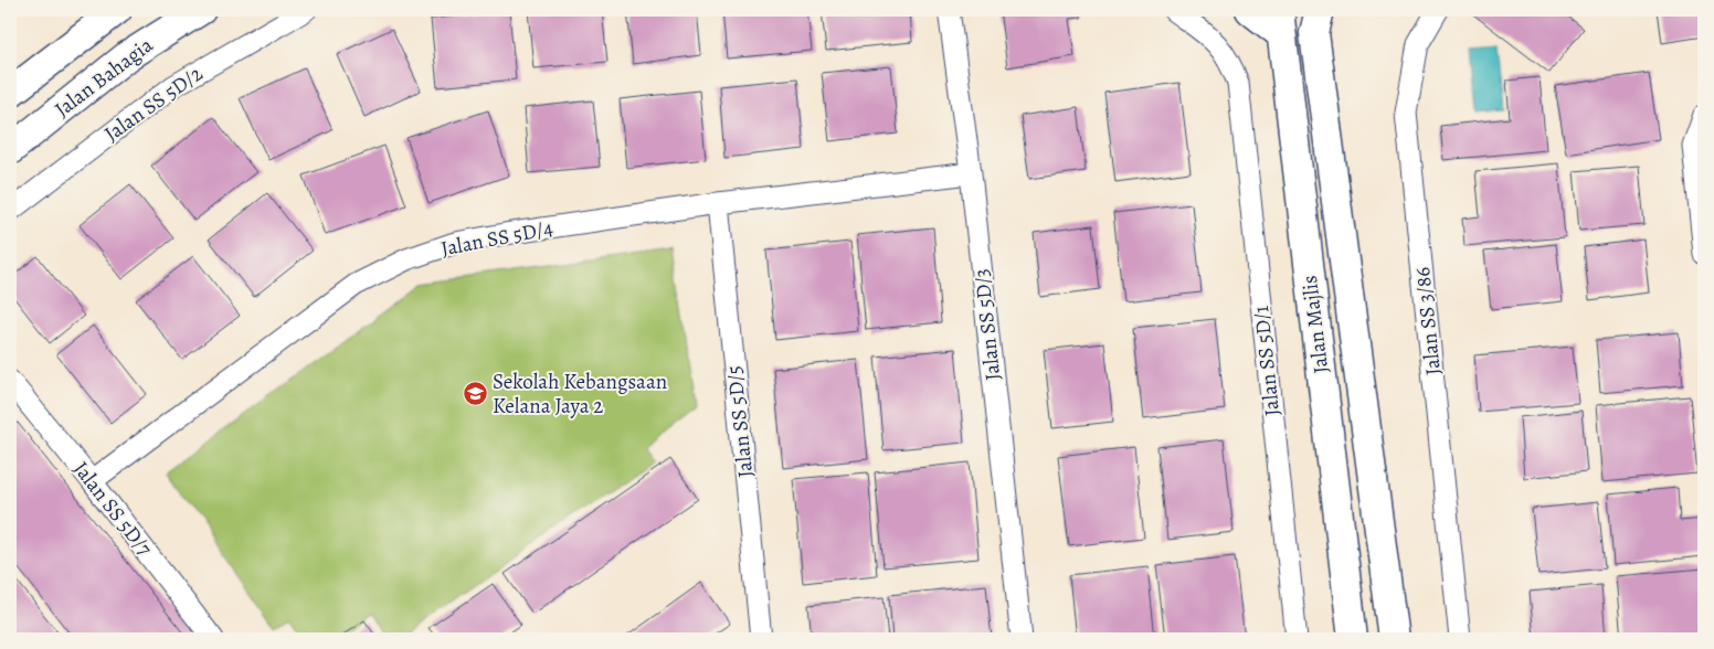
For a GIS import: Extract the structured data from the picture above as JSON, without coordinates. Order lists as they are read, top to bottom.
{
  "streets": {
    "main road": ["Jalan Bahagia", "Jalan Majlis"],
    "street": [
      "Jalan SS 5D/2",
      "Jalan SS 5D/4",
      "Jalan SS 3/86",
      "Jalan SS 5D/3",
      "Jalan SS 5D/1",
      "Jalan SS 5D/5",
      "Jalan SS 5D/7"
    ]
  },
  "crossings": [
    ["Jalan SS 5D/4", "Jalan SS 5D/3"],
    ["Jalan SS 5D/4", "Jalan SS 5D/5"],
    ["Jalan SS 5D/4", "Jalan SS 5D/7"]
  ],
  "places": {
    "school or university": ["Sekolah Kebangsaan Kelana Jaya 2"]
  }
}
